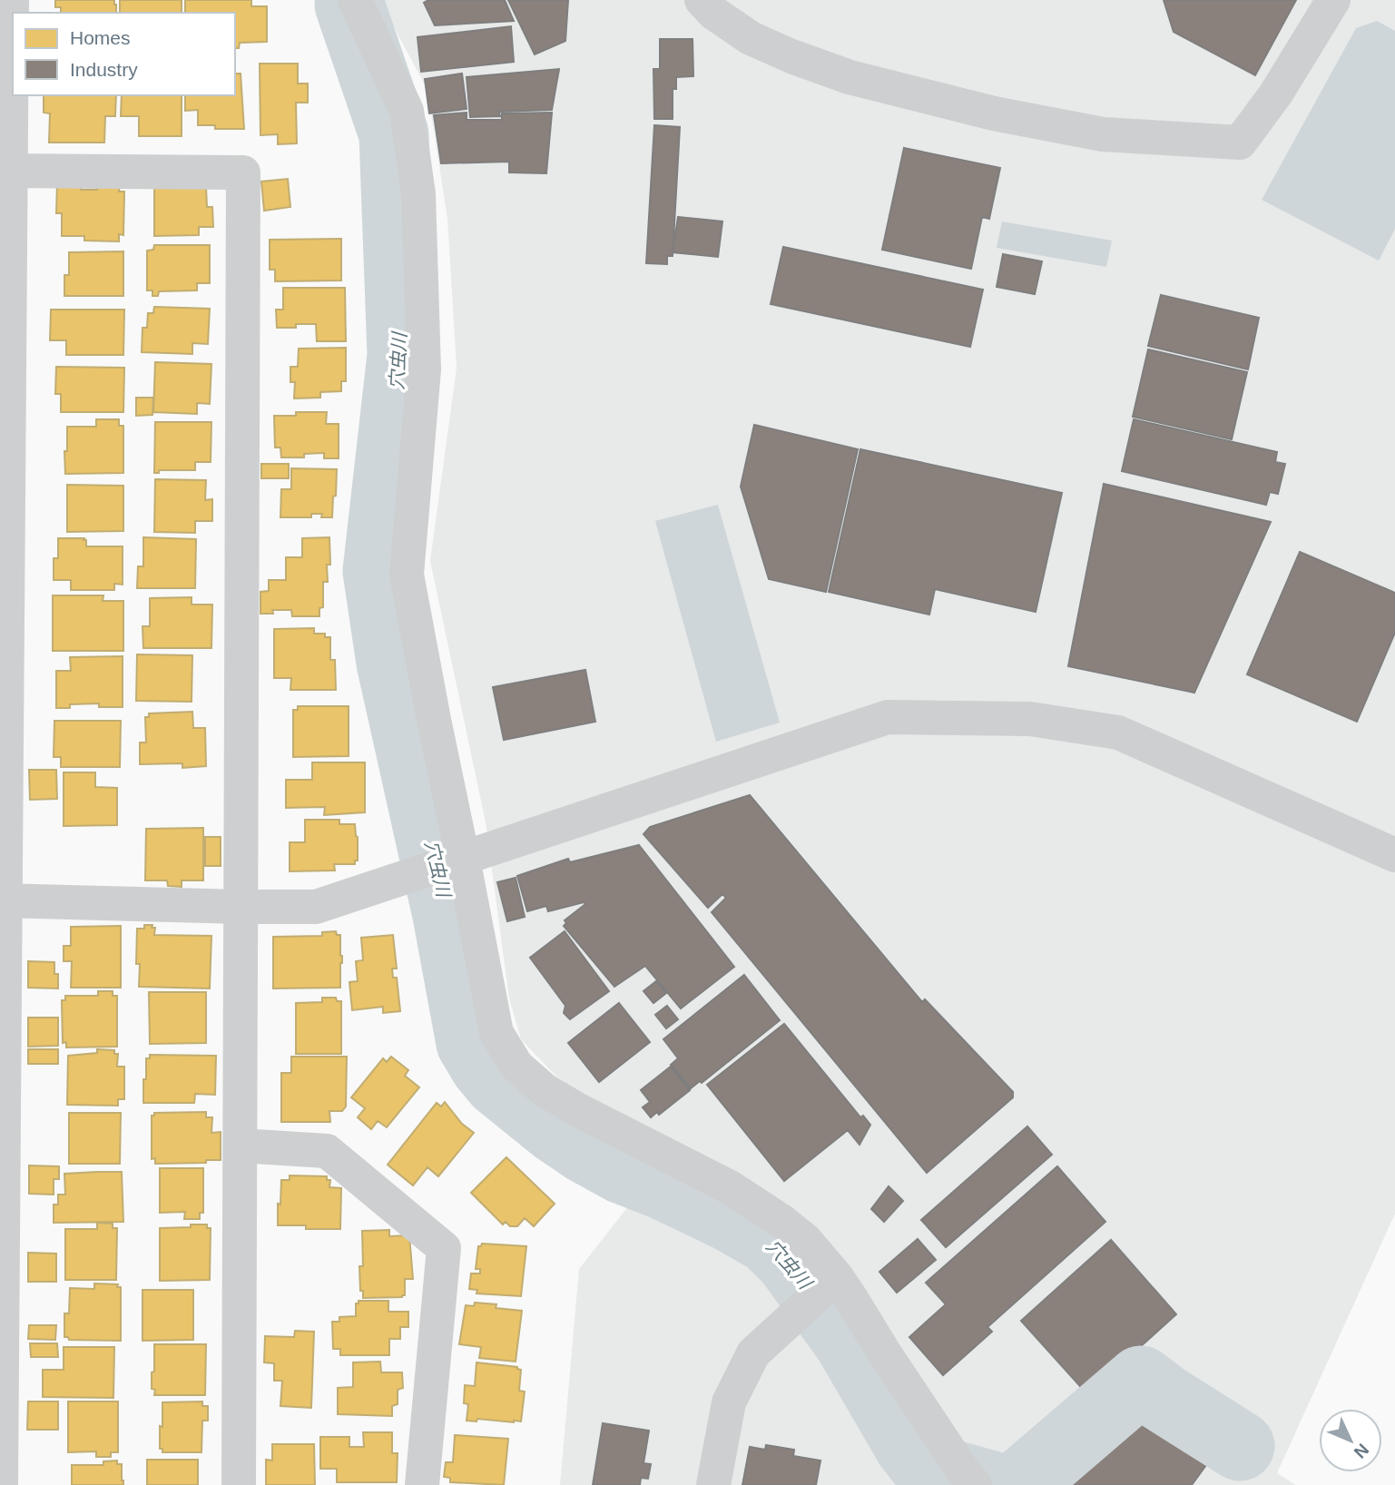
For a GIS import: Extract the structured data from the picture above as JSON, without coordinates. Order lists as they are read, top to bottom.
{
  "water": ["穴虫川"],
  "legend": ["Homes", "Industry"],
  "north": "bottom right"
}
